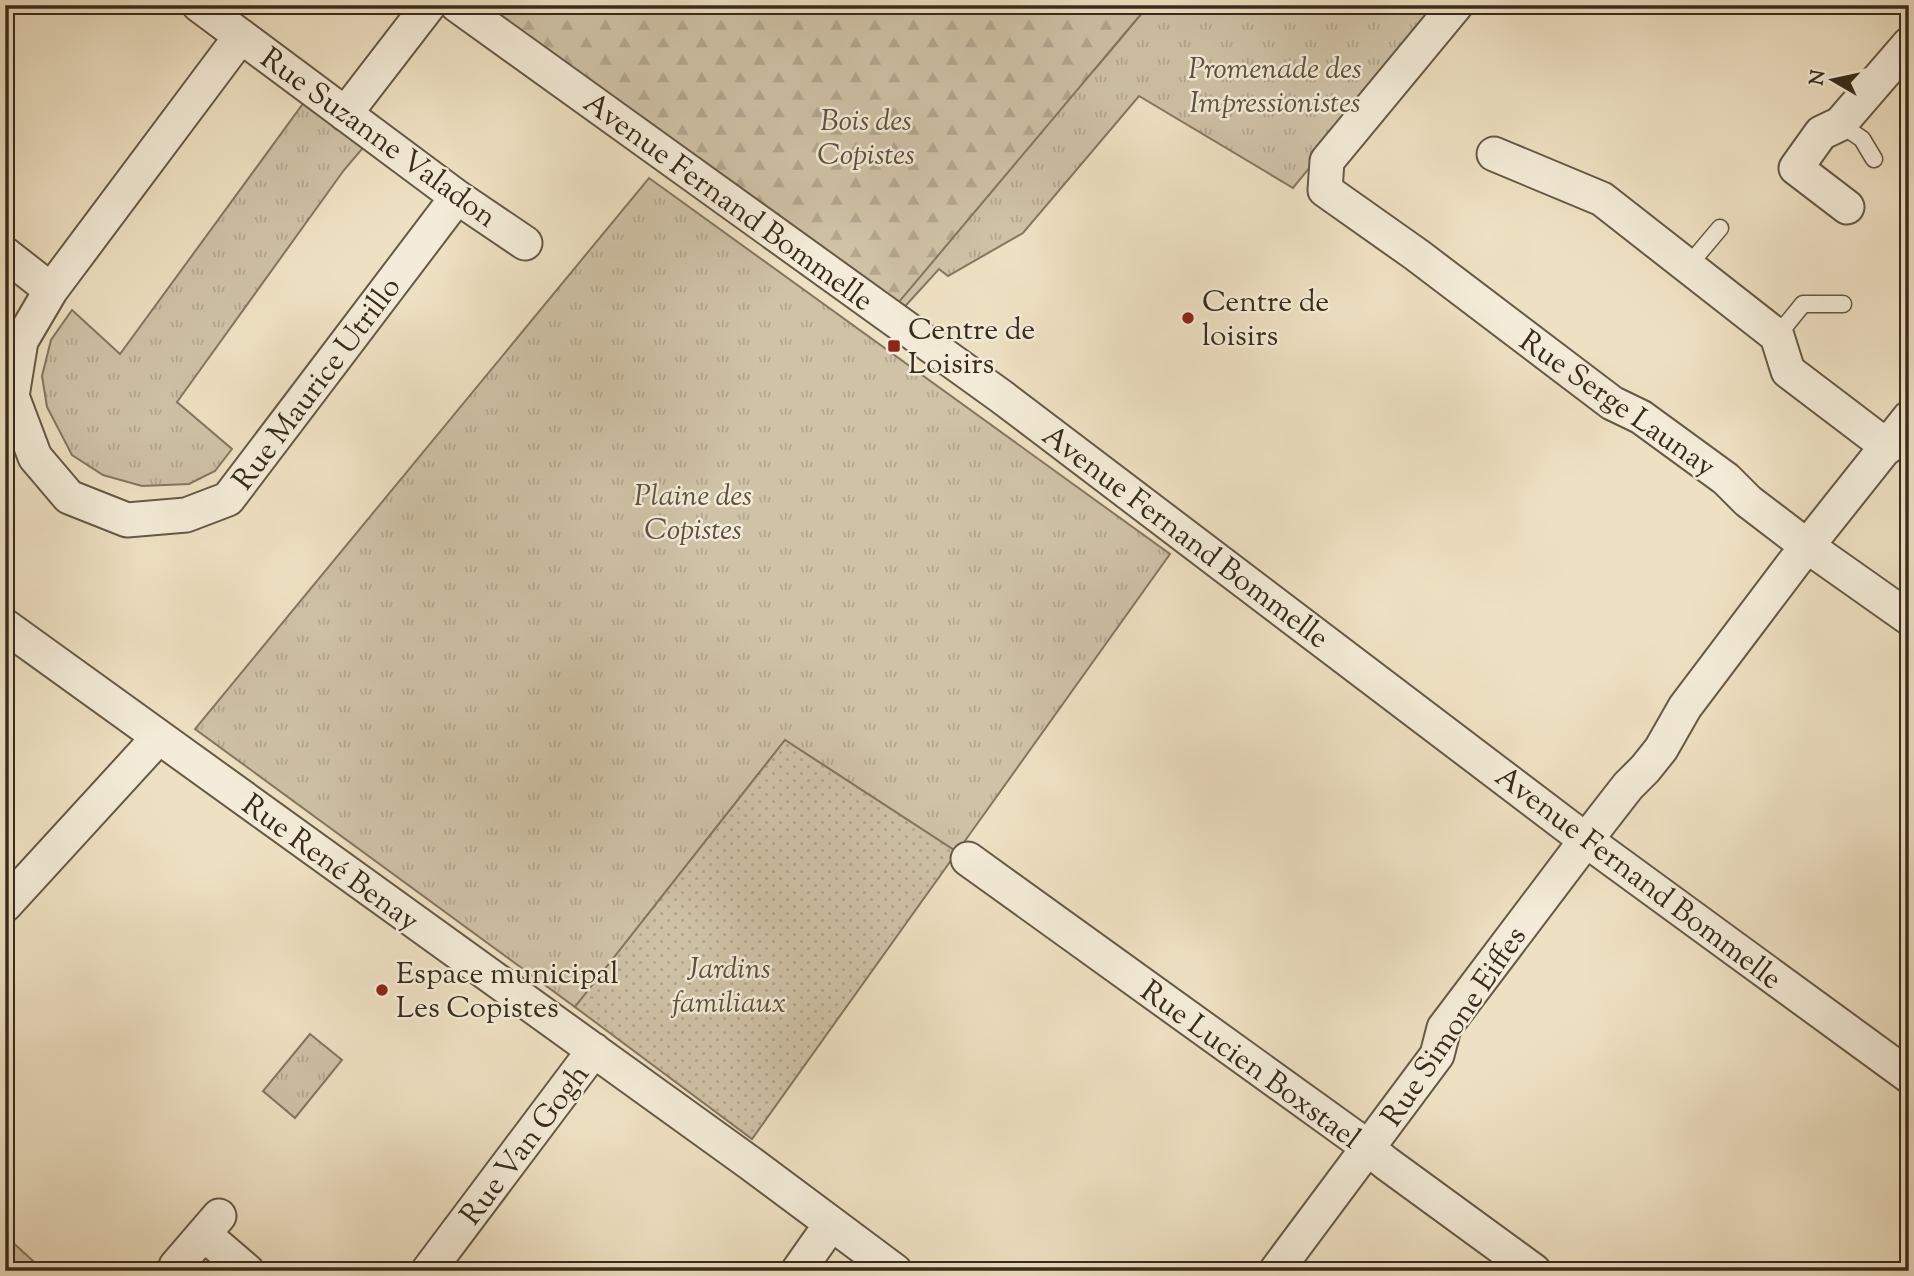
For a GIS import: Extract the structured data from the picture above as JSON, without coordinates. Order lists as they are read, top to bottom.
{
  "streets": {
    "street": [
      "Rue Suzanne Valadon",
      "Avenue Fernand Bommelle",
      "Rue Maurice Utrillo",
      "Rue Serge Launay",
      "Rue René Benay",
      "Rue Simone Eiffes",
      "Rue Lucien Boxstael",
      "Rue Van Gogh"
    ]
  },
  "crossings": [
    ["Rue Suzanne Valadon", "Rue Maurice Utrillo"],
    ["Avenue Fernand Bommelle", "Rue Simone Eiffes"],
    ["Rue Serge Launay", "Rue Simone Eiffes"],
    ["Rue René Benay", "Rue Van Gogh"],
    ["Rue Simone Eiffes", "Rue Lucien Boxstael"]
  ],
  "parks": [
    "Promenade des Impressionistes",
    "Bois des Copistes",
    "Plaine des Copistes",
    "Jardins familiaux"
  ],
  "places": {
    "other": ["Centre de loisirs", "Espace municipal Les Copistes"],
    "transit": ["Centre de Loisirs"]
  },
  "north": "left"
}
